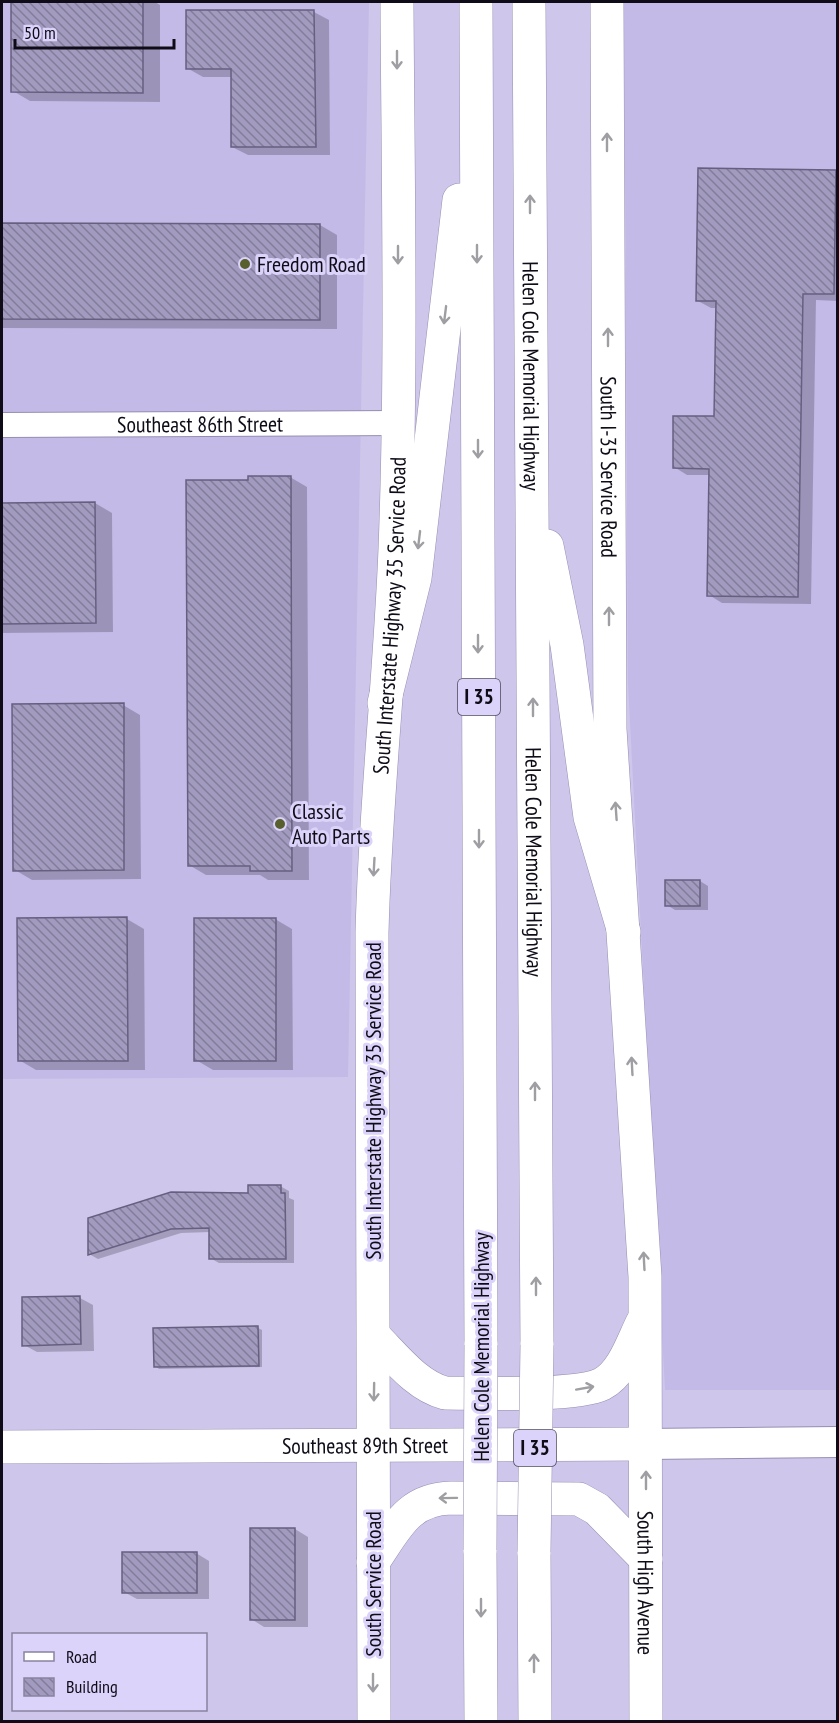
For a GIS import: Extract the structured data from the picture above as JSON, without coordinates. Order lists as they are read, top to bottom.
{
  "streets": {
    "main road": [
      "Helen Cole Memorial Highway",
      "South I-35 Service Road",
      "South Interstate Highway 35 Service Road",
      "I 35",
      "Southeast 89th Street",
      "South High Avenue",
      "South Service Road"
    ],
    "street": ["Southeast 86th Street"]
  },
  "crossings": [
    ["Southeast 86th Street", "South Interstate Highway 35 Service Road"],
    ["South Interstate Highway 35 Service Road", "Southeast 89th Street"],
    ["South Interstate Highway 35 Service Road", "South Service Road"],
    ["Southeast 89th Street", "South High Avenue"],
    ["Southeast 89th Street", "South Service Road"]
  ],
  "one_way": ["South High Avenue", "South Service Road"],
  "places": ["Freedom Road", "Classic Auto Parts"],
  "legend": ["Road", "Building"],
  "scale_bar": "50 m"
}
